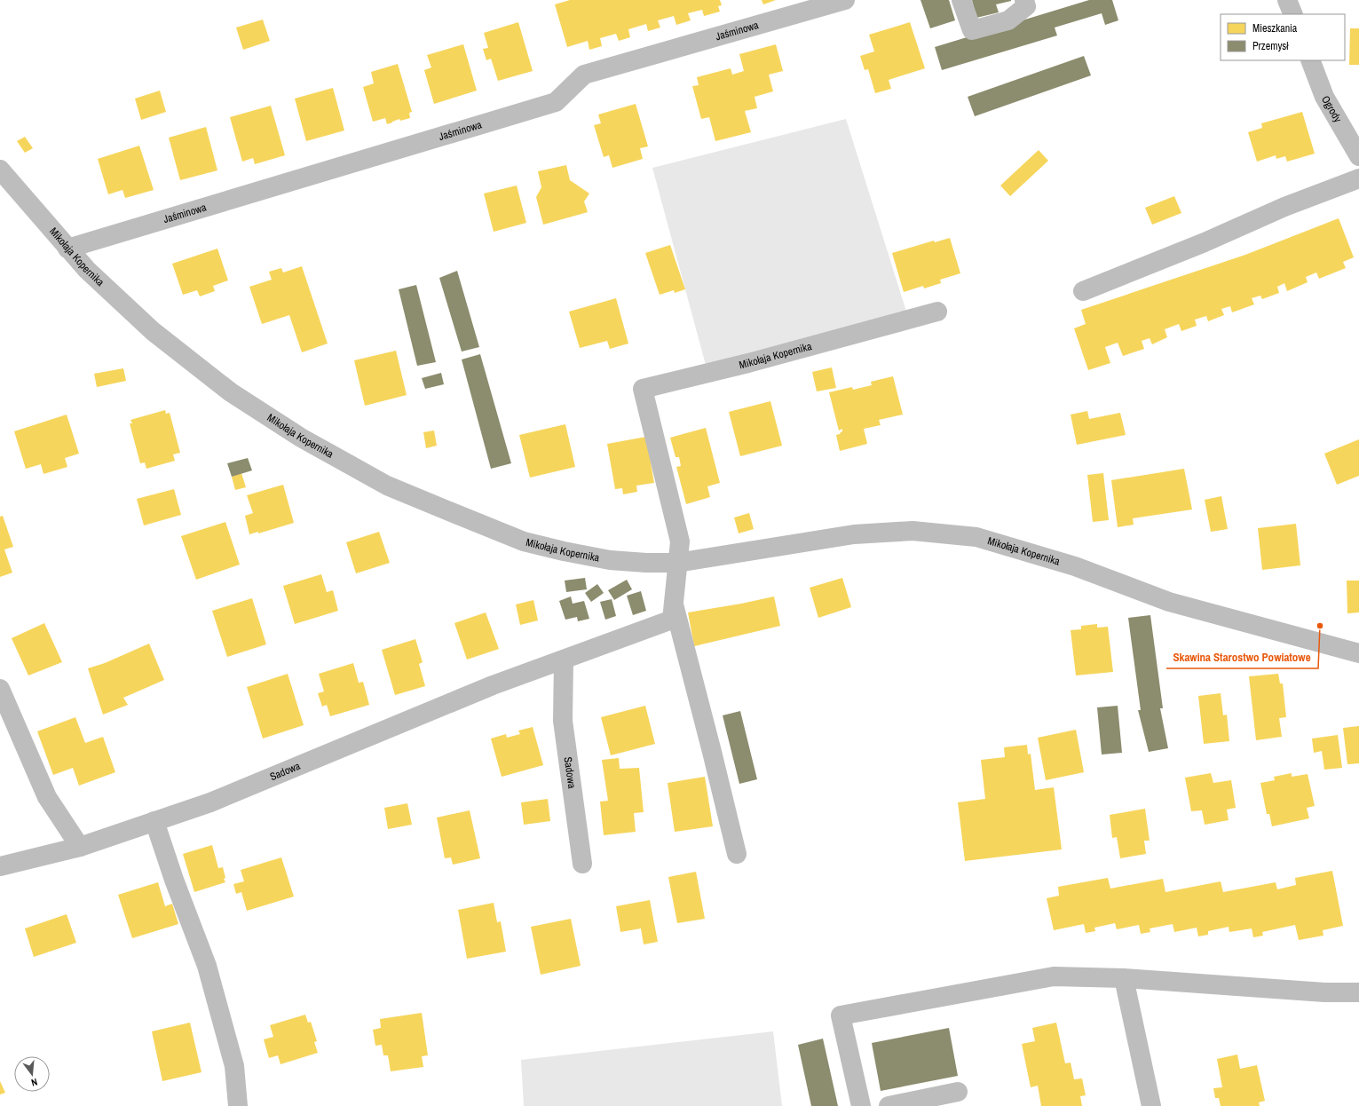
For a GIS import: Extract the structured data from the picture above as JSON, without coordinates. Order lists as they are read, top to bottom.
{
  "streets": {
    "street": [
      "Jaśminowa",
      "Ogrody",
      "Mikołaja Kopernika",
      "Sadowa"
    ]
  },
  "crossings": [
    ["Jaśminowa", "Mikołaja Kopernika"],
    ["Mikołaja Kopernika", "Sadowa"]
  ],
  "places": ["Skawina Starostwo Powiatowe"],
  "legend": ["Mieszkania", "Przemysł"],
  "north": "bottom"
}
